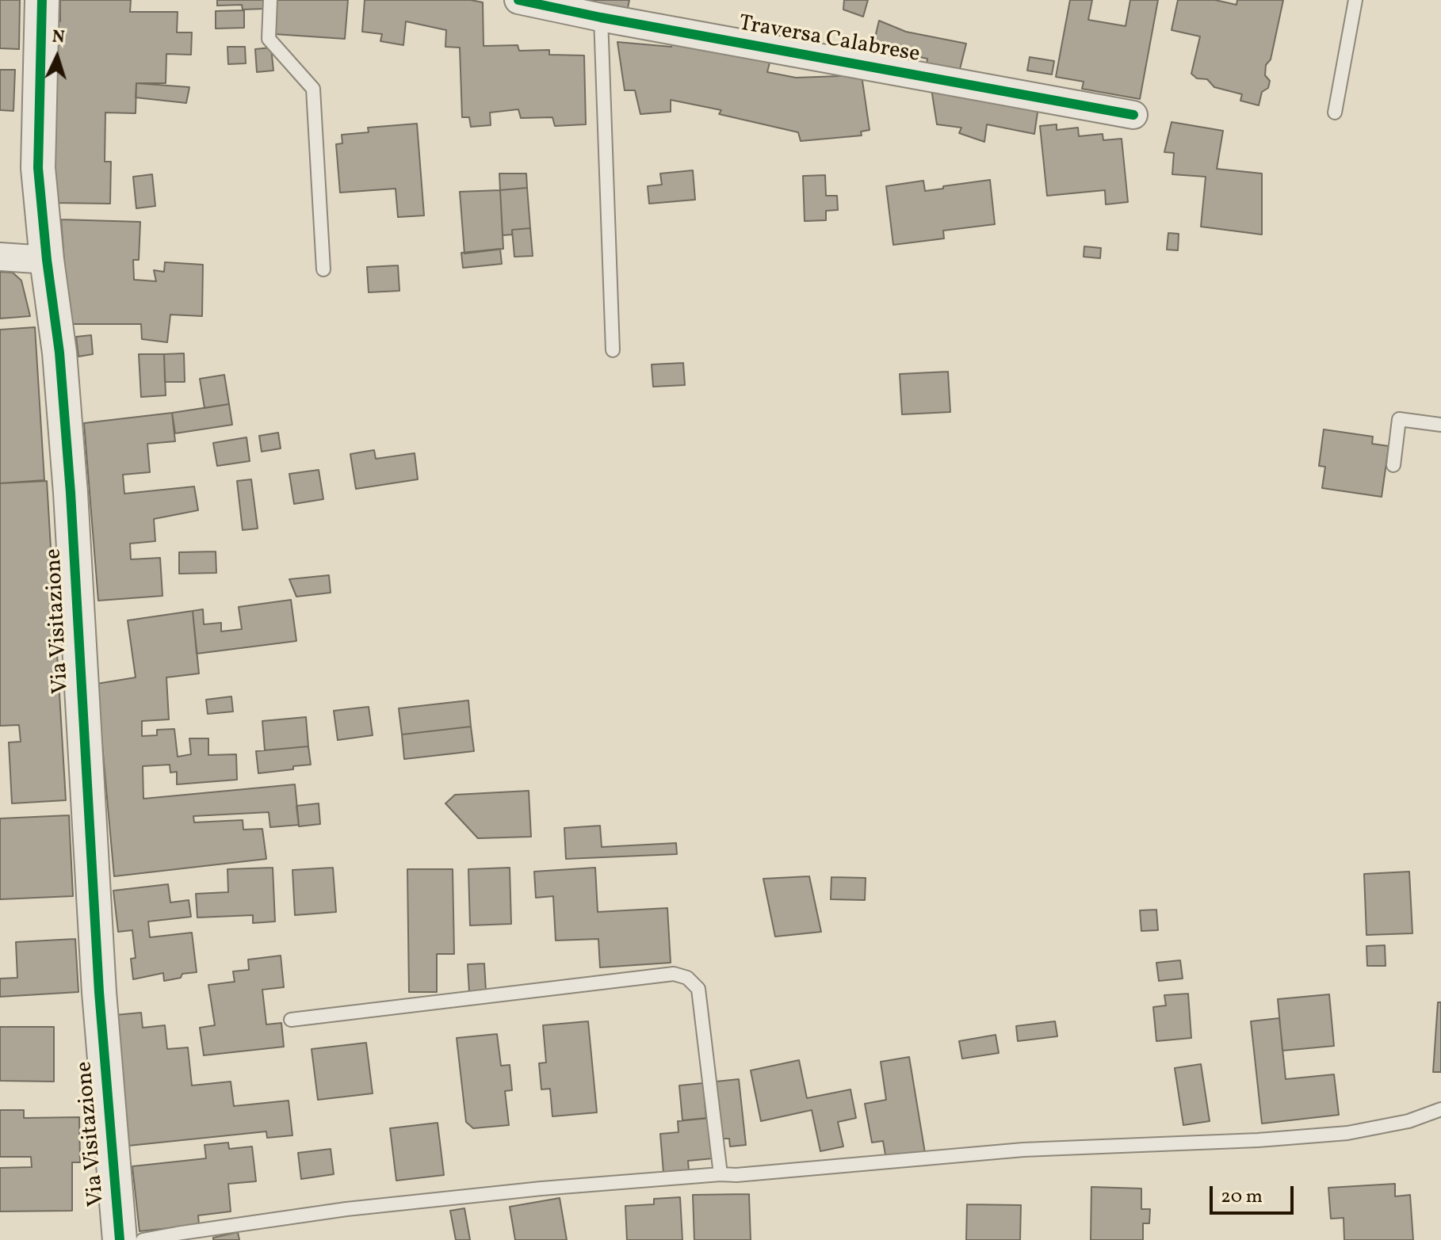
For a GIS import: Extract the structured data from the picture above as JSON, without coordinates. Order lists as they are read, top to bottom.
{
  "streets": {
    "street": ["Traversa Calabrese", "Via Visitazione"]
  },
  "scale_bar": "20 m",
  "north": "top"
}
